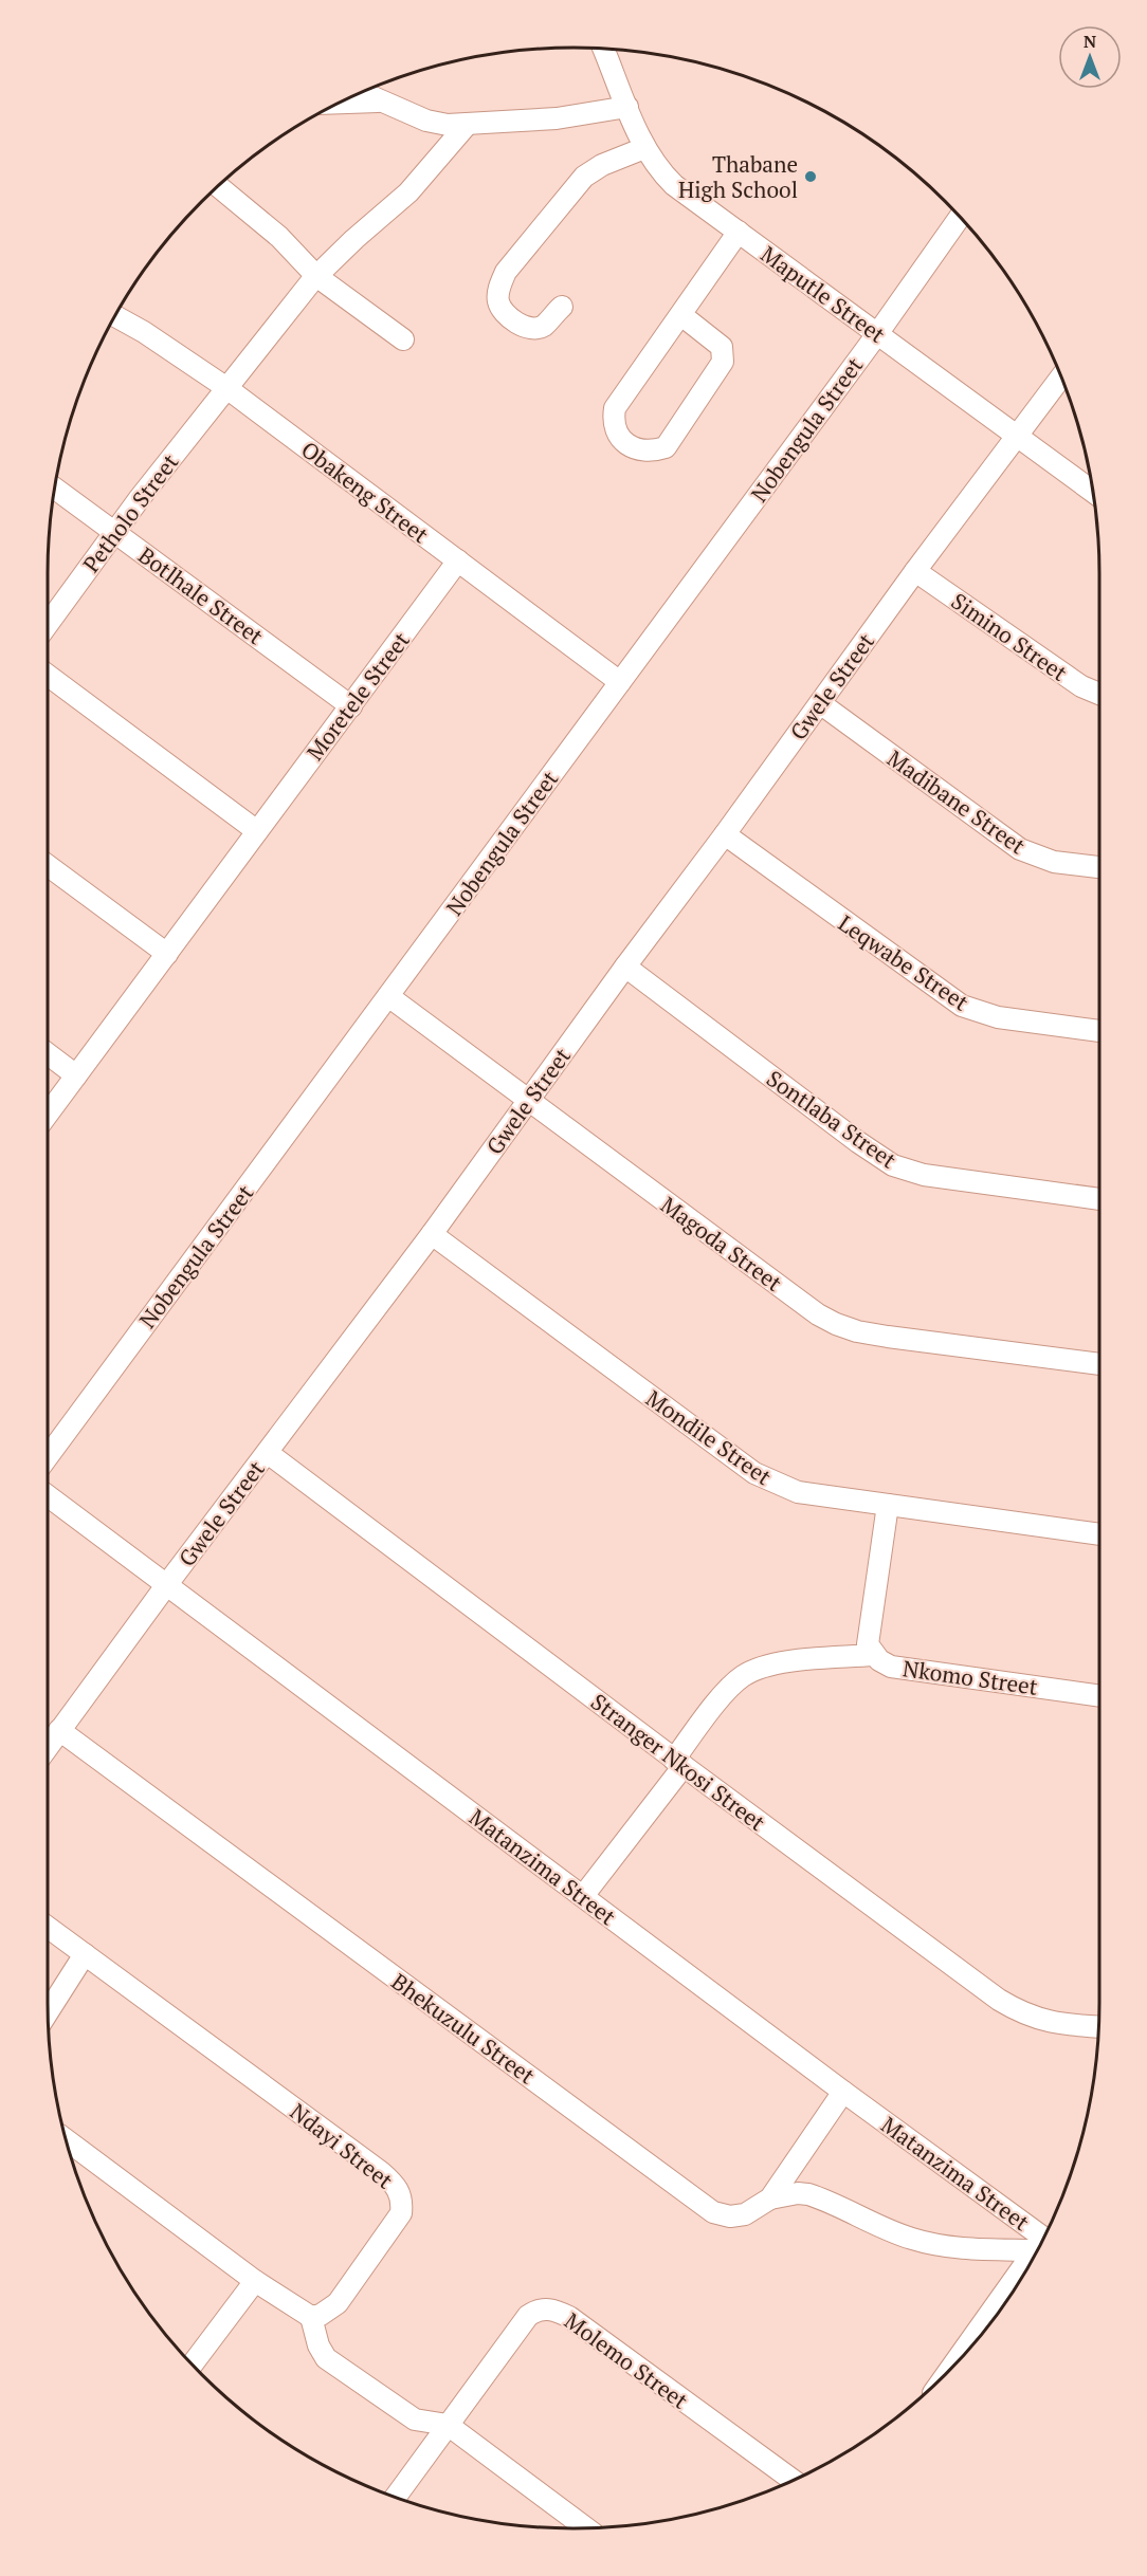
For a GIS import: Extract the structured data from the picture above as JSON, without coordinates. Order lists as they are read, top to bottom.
{
  "streets": {
    "street": [
      "Maputle Street",
      "Nobengula Street",
      "Obakeng Street",
      "Petholo Street",
      "Botlhale Street",
      "Simino Street",
      "Gwele Street",
      "Moretele Street",
      "Madibane Street",
      "Leqwabe Street",
      "Sontlaba Street",
      "Magoda Street",
      "Mondile Street",
      "Nkomo Street",
      "Stranger Nkosi Street",
      "Matanzima Street",
      "Bhekuzulu Street",
      "Ndayi Street",
      "Molemo Street"
    ]
  },
  "crossings": [
    ["Maputle Street", "Nobengula Street"],
    ["Maputle Street", "Gwele Street"],
    ["Nobengula Street", "Obakeng Street"],
    ["Nobengula Street", "Magoda Street"],
    ["Obakeng Street", "Petholo Street"],
    ["Obakeng Street", "Moretele Street"],
    ["Petholo Street", "Botlhale Street"],
    ["Botlhale Street", "Moretele Street"],
    ["Simino Street", "Gwele Street"],
    ["Gwele Street", "Madibane Street"],
    ["Gwele Street", "Leqwabe Street"],
    ["Gwele Street", "Sontlaba Street"],
    ["Gwele Street", "Magoda Street"],
    ["Gwele Street", "Mondile Street"],
    ["Gwele Street", "Stranger Nkosi Street"],
    ["Gwele Street", "Matanzima Street"],
    ["Gwele Street", "Bhekuzulu Street"],
    ["Mondile Street", "Nkomo Street"],
    ["Matanzima Street", "Bhekuzulu Street"]
  ],
  "places": ["Thabane High School"],
  "north": "top"
}
